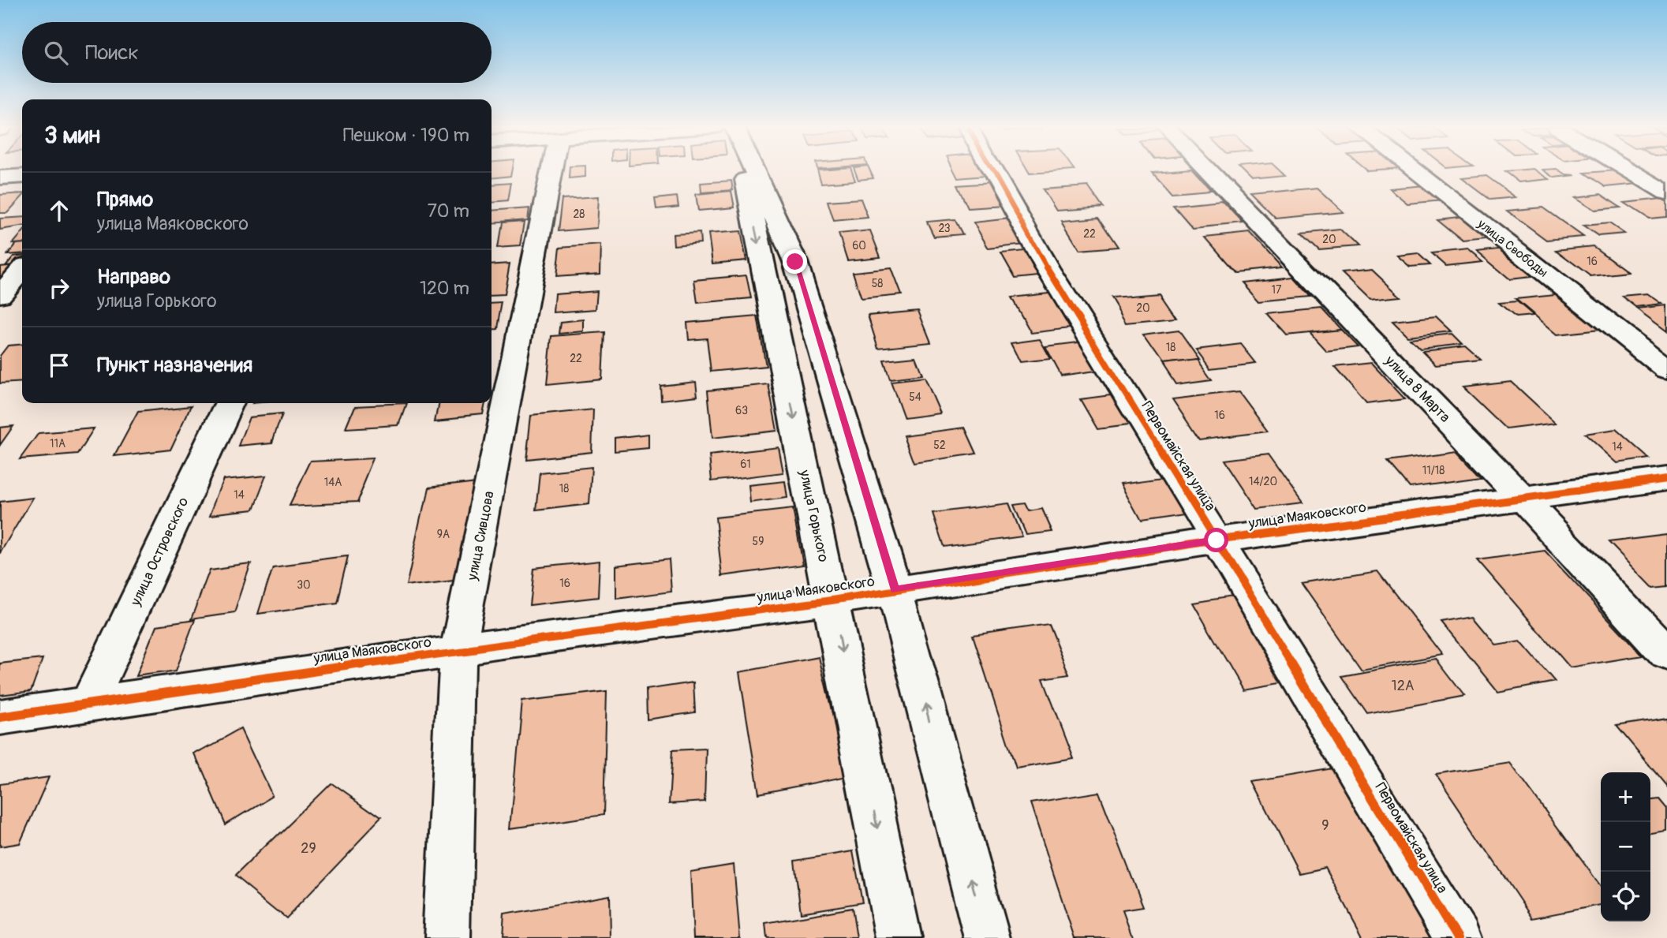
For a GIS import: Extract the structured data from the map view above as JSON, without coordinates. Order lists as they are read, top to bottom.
{
  "streets": {
    "street": [
      "улица Свободы",
      "улица 8 Марта",
      "Первомайская улица",
      "улица Маяковского",
      "улица Горького",
      "улица Сивцова",
      "улица Островского"
    ]
  },
  "crossings": [
    ["улица 8 Марта", "улица Маяковского"],
    ["Первомайская улица", "улица Маяковского"],
    ["улица Маяковского", "улица Горького"],
    ["улица Маяковского", "улица Сивцова"],
    ["улица Маяковского", "улица Островского"]
  ],
  "house_numbers": [
    "28",
    "23",
    "22",
    "20",
    "60",
    "16",
    "58",
    "17",
    "20",
    "18",
    "22",
    "54",
    "63",
    "16",
    "11А",
    "52",
    "14",
    "61",
    "11/18",
    "14/20",
    "14А",
    "18",
    "14",
    "9А",
    "59",
    "16",
    "30",
    "12А",
    "9",
    "29"
  ],
  "page": {
    "search": "Поиск",
    "heading": ["3 мин", "Пешком · 190 m"],
    "list": [
      ["Прямо", "улица Маяковского", "70 m"],
      ["Направо", "улица Горького", "120 m"],
      "Пункт назначения"
    ],
    "map_buttons": ["+", "−"]
  }
}
